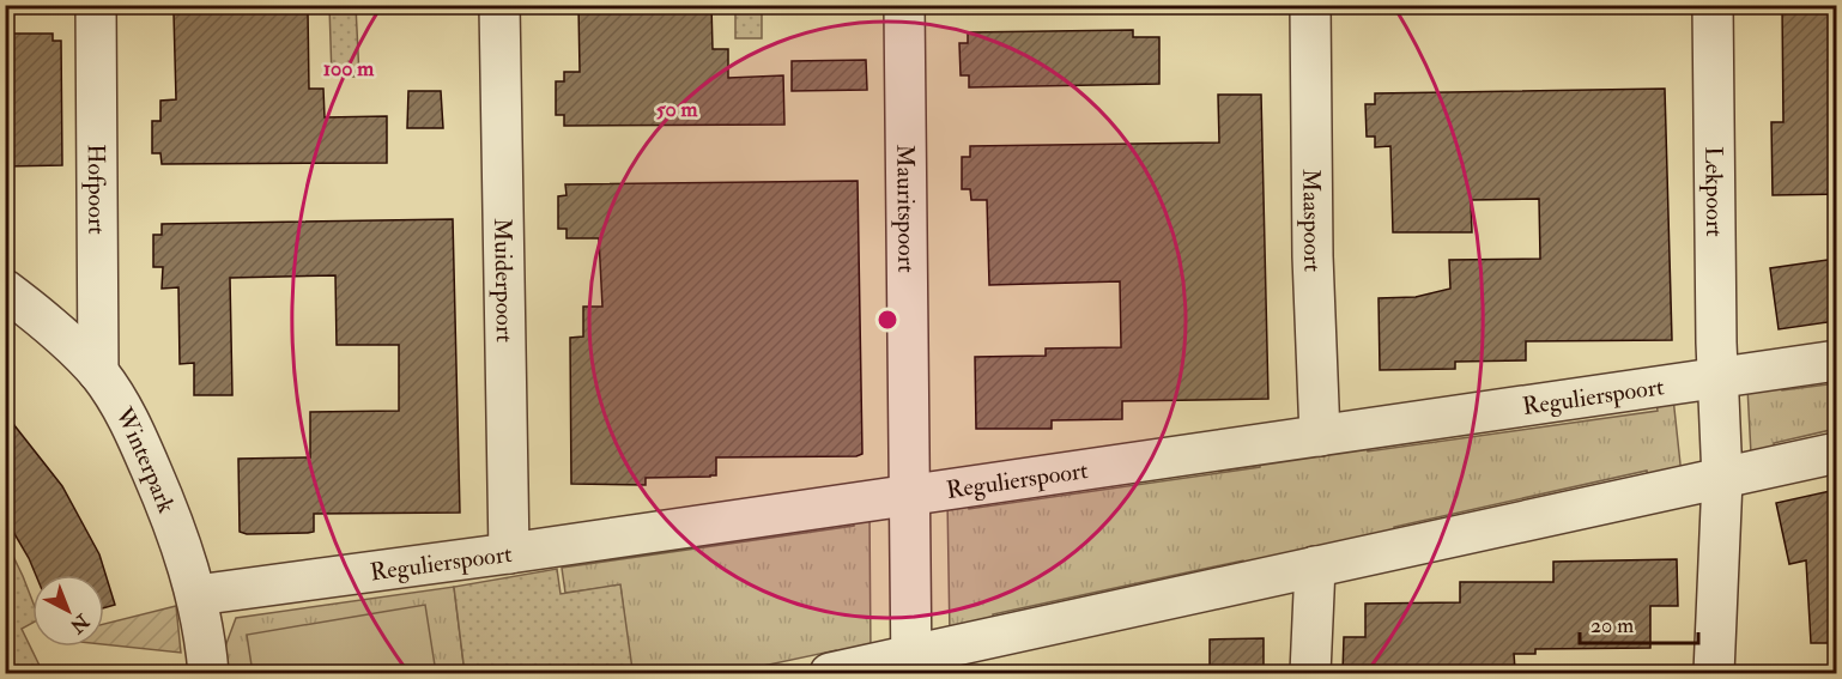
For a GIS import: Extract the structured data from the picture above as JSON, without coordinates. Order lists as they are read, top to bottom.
{
  "streets": {
    "street": [
      "Hofpoort",
      "Lekpoort",
      "Mauritspoort",
      "Maaspoort",
      "Muiderpoort",
      "Regulierspoort",
      "Winterpark"
    ]
  },
  "crossings": [
    ["Hofpoort", "Winterpark"],
    ["Lekpoort", "Regulierspoort"],
    ["Mauritspoort", "Regulierspoort"],
    ["Maaspoort", "Regulierspoort"],
    ["Muiderpoort", "Regulierspoort"],
    ["Regulierspoort", "Winterpark"]
  ],
  "scale_bar": "20 m",
  "north": "bottom right",
  "rings": ["100 m", "50 m"]
}
